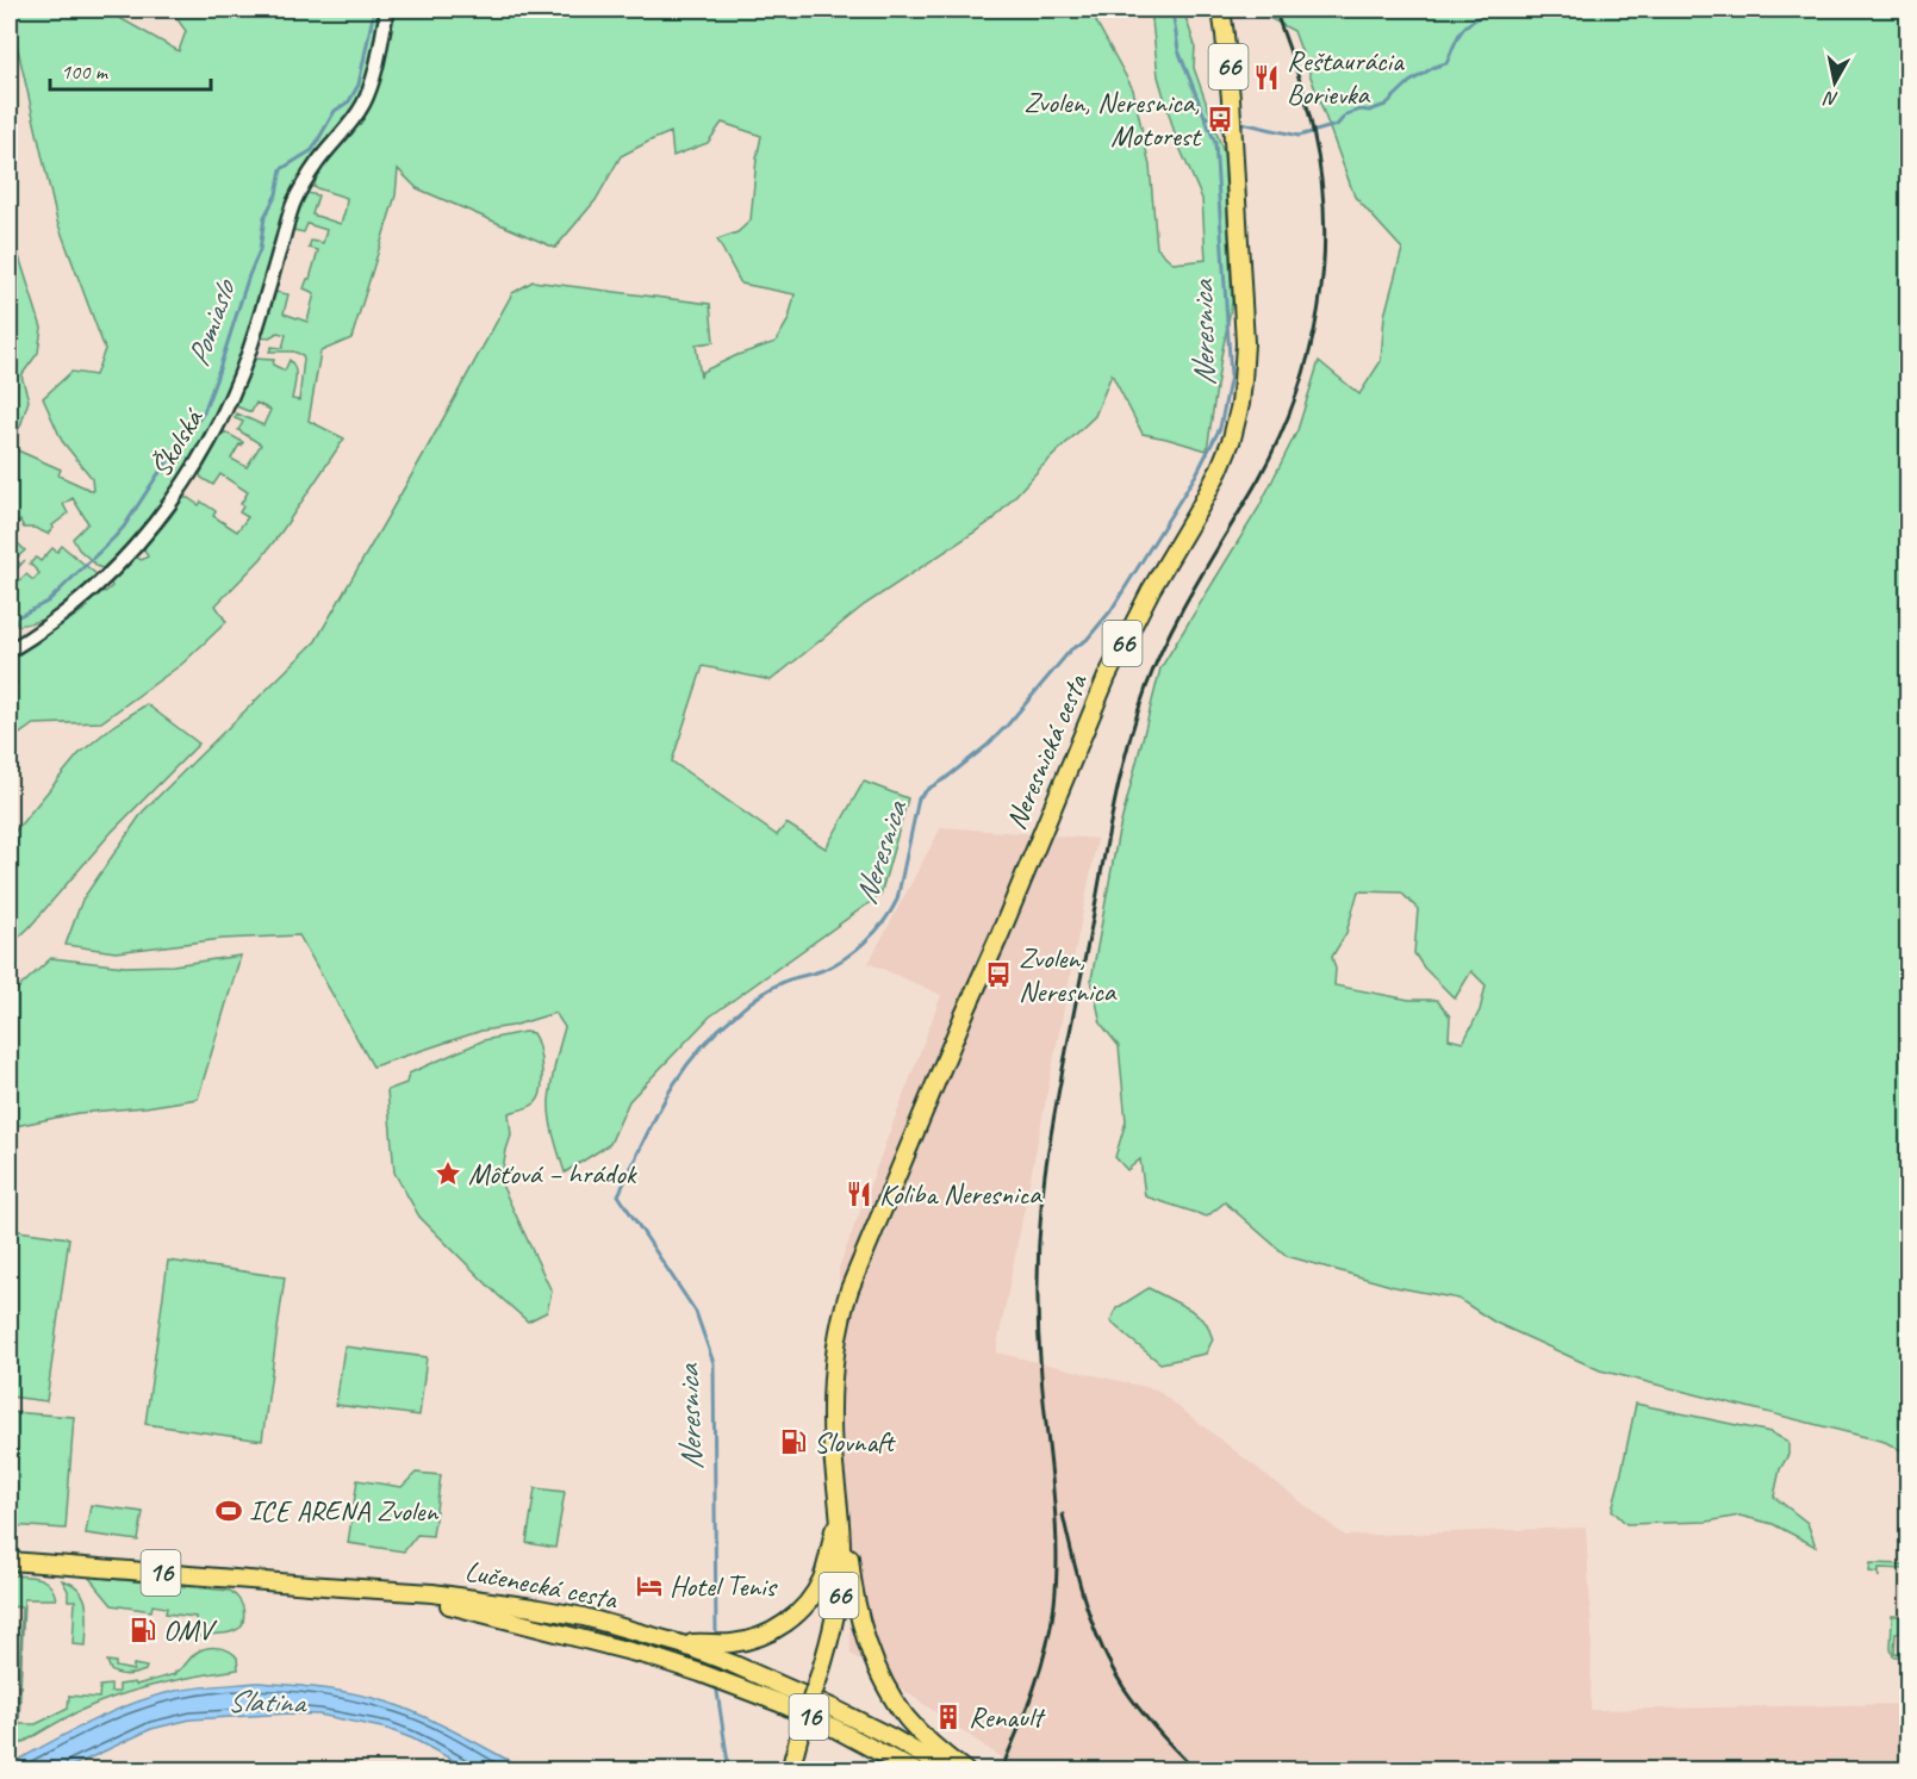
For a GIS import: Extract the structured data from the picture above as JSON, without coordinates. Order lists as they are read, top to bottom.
{
  "streets": {
    "main road": [
      "66",
      "Neresnická cesta",
      "16",
      "Lučenecká cesta"
    ],
    "street": ["Školská"]
  },
  "crossings": [
    ["66", "Neresnická cesta"]
  ],
  "water": ["Pomiaslo", "Neresnica", "Slatina"],
  "places": {
    "restaurant": ["Reštaurácia Borievka", "Koliba Neresnica"],
    "bus stop": ["Zvolen, Neresnica, Motorest", "Zvolen, Neresnica"],
    "place": ["Môťová – hrádok"],
    "fuel station": ["Slovnaft", "OMV"],
    "sports": ["ICE ARENA Zvolen"],
    "hotel": ["Hotel Tenis"],
    "building": ["Renault"]
  },
  "scale_bar": "100 m",
  "north": "bottom"
}
